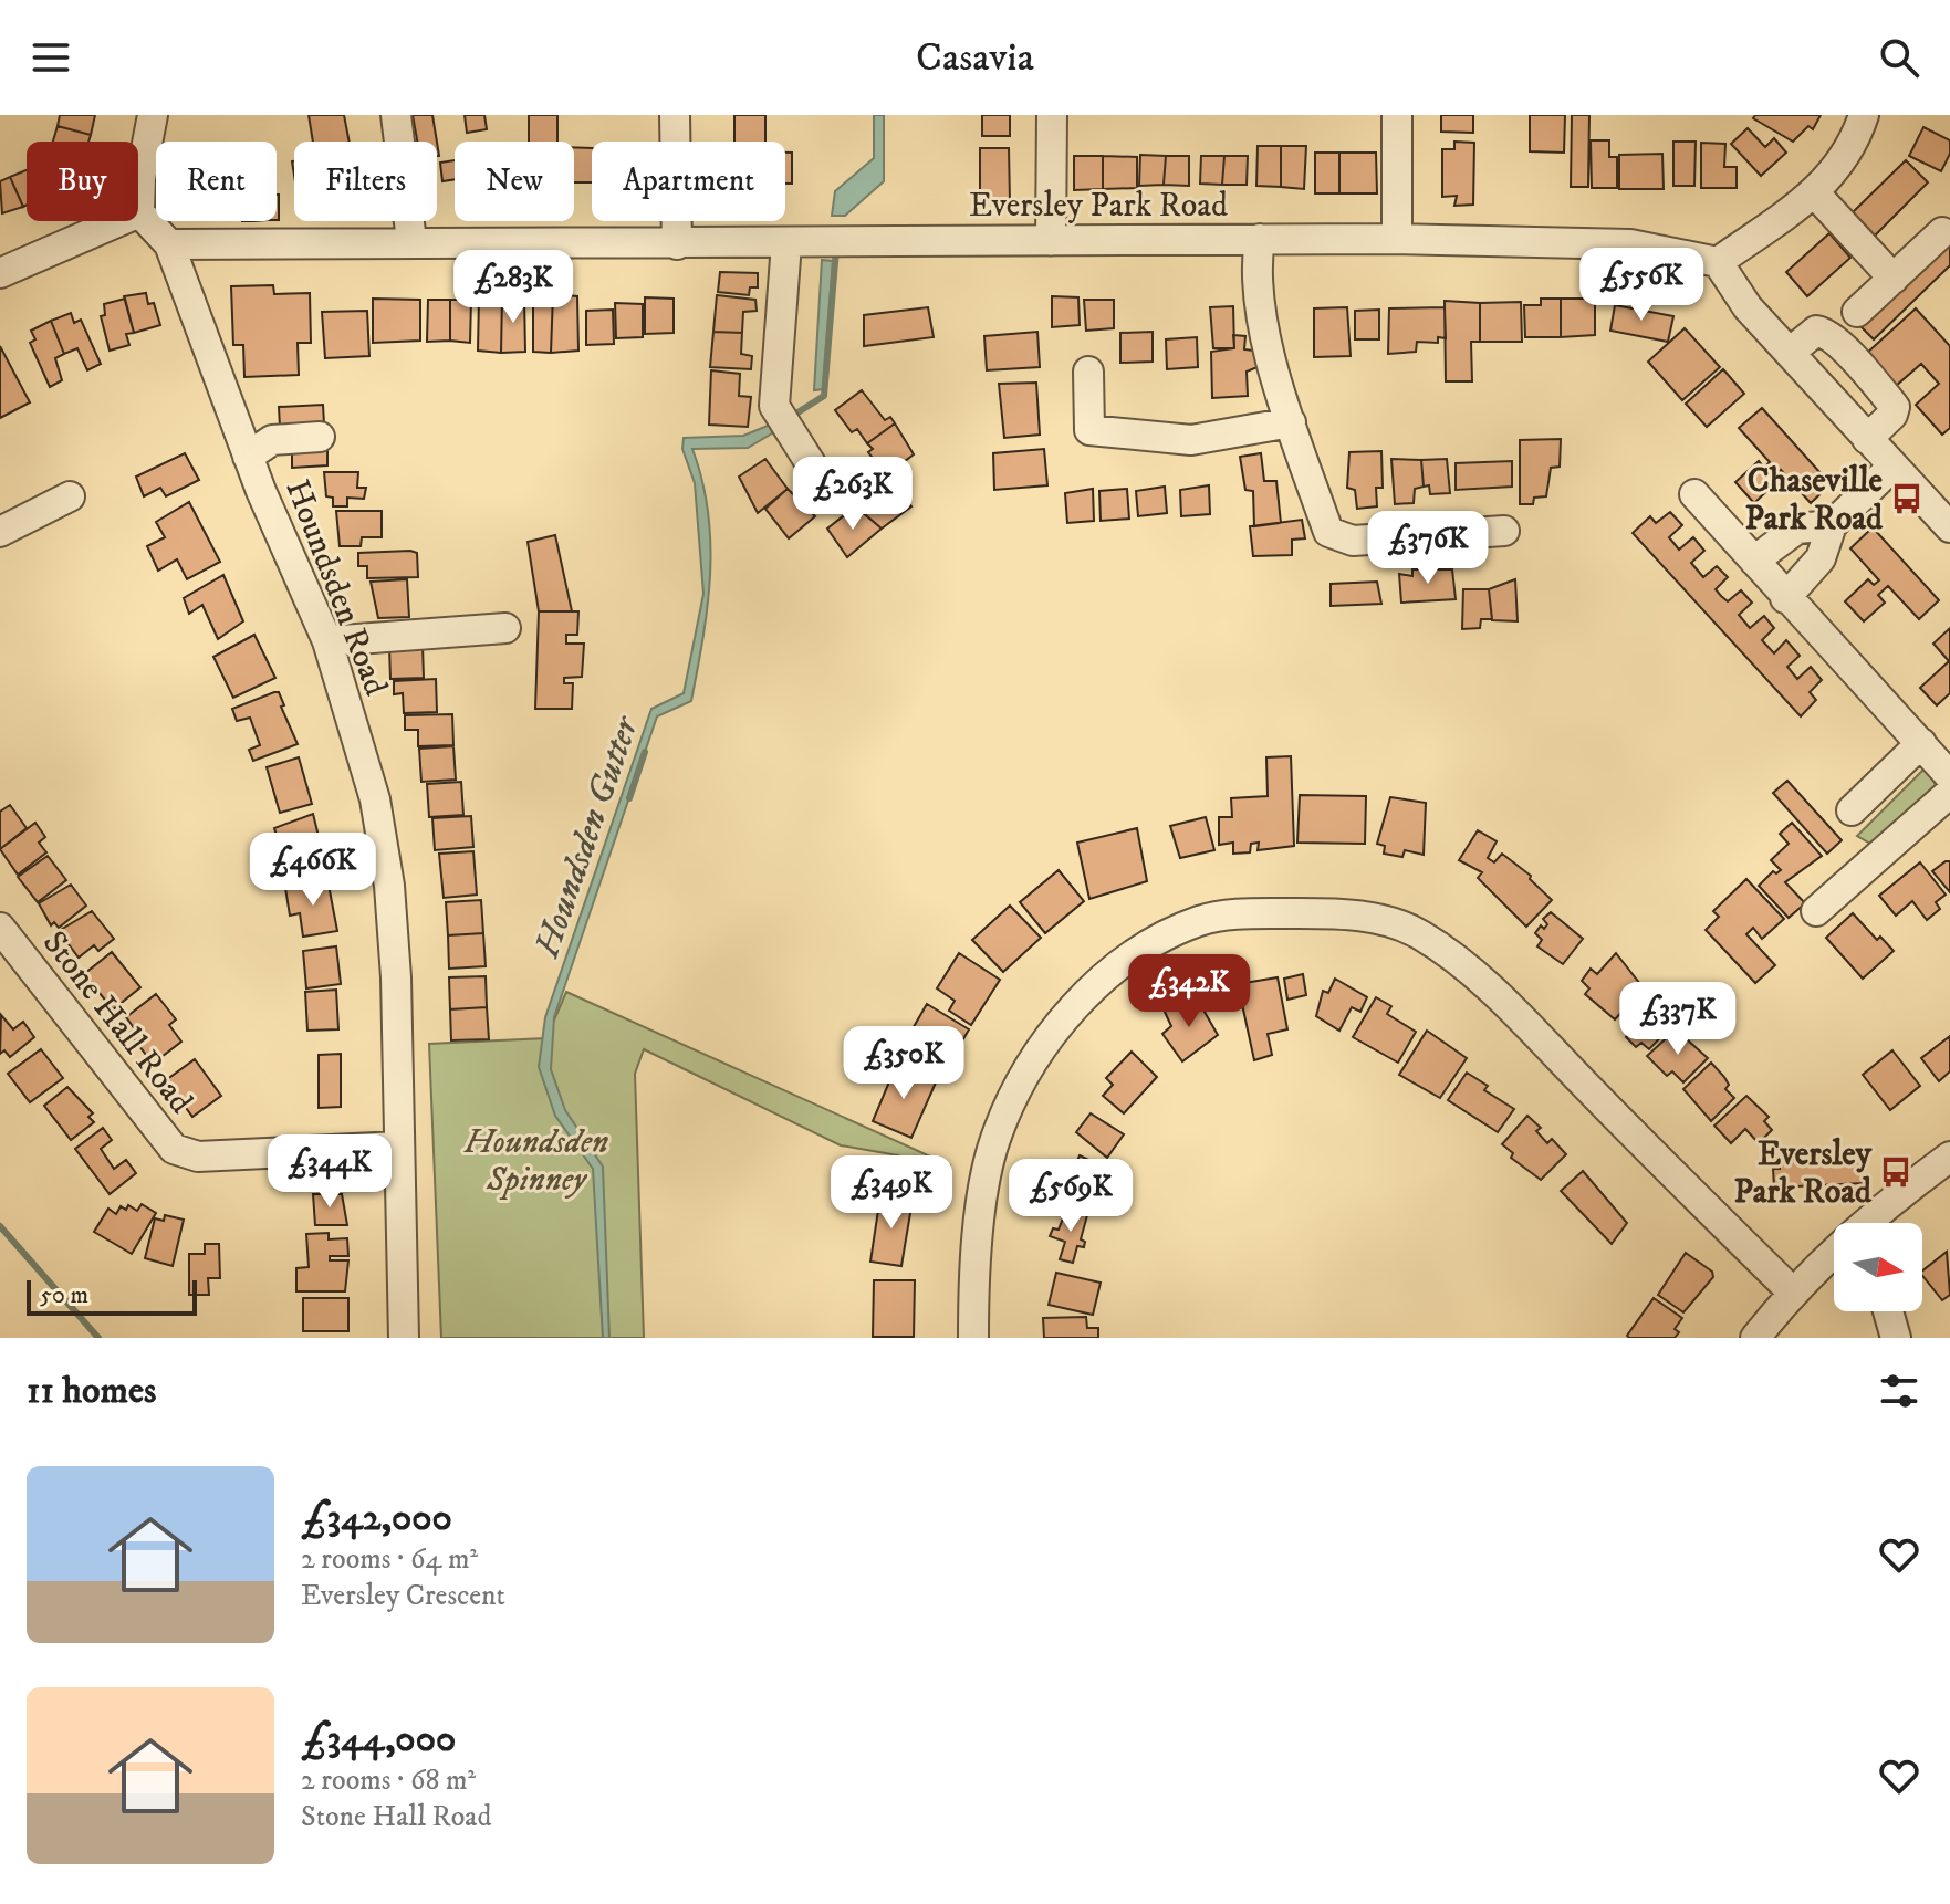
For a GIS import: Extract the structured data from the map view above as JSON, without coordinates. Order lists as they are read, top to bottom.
{
  "streets": {
    "street": ["Eversley Park Road", "Houndsden Road", "Stone Hall Road"]
  },
  "crossings": [
    ["Eversley Park Road", "Houndsden Road"],
    ["Houndsden Road", "Stone Hall Road"]
  ],
  "water": ["Houndsden Gutter"],
  "parks": ["Houndsden Spinney"],
  "places": {
    "bus stop": ["Chaseville Park Road", "Eversley Park Road"]
  },
  "scale_bar": "50 m",
  "north": "right",
  "page": {
    "header": "Casavia",
    "chip": [
      "Buy",
      "Rent",
      "Filters",
      "New",
      "Apartment"
    ],
    "price": [
      "£556K",
      "£283K",
      "£263K",
      "£376K",
      "£466K",
      "£342K",
      "£337K",
      "£350K",
      "£344K",
      "£349K",
      "£569K"
    ],
    "scale": "50 m",
    "heading": "11 homes",
    "list": [
      {
        "name": "£342,000",
        "note": "2 rooms · 64 m² · Eversley Crescent"
      },
      {
        "name": "£344,000",
        "note": "2 rooms · 68 m² · Stone Hall Road"
      }
    ]
  }
}
